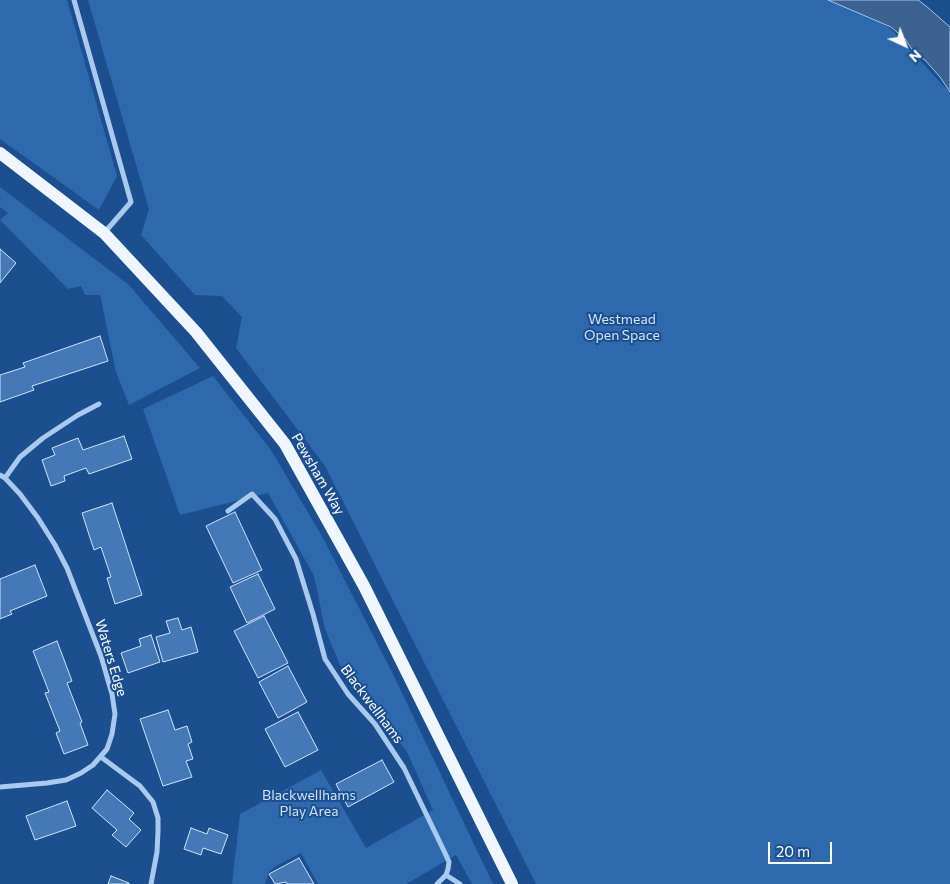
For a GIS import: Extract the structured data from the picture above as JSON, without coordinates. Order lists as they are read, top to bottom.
{
  "streets": {
    "main road": ["Pewsham Way"],
    "street": ["Waters Edge", "Blackwellhams"]
  },
  "parks": ["Westmead Open Space", "Blackwellhams Play Area"],
  "scale_bar": "20 m",
  "north": "bottom right"
}
